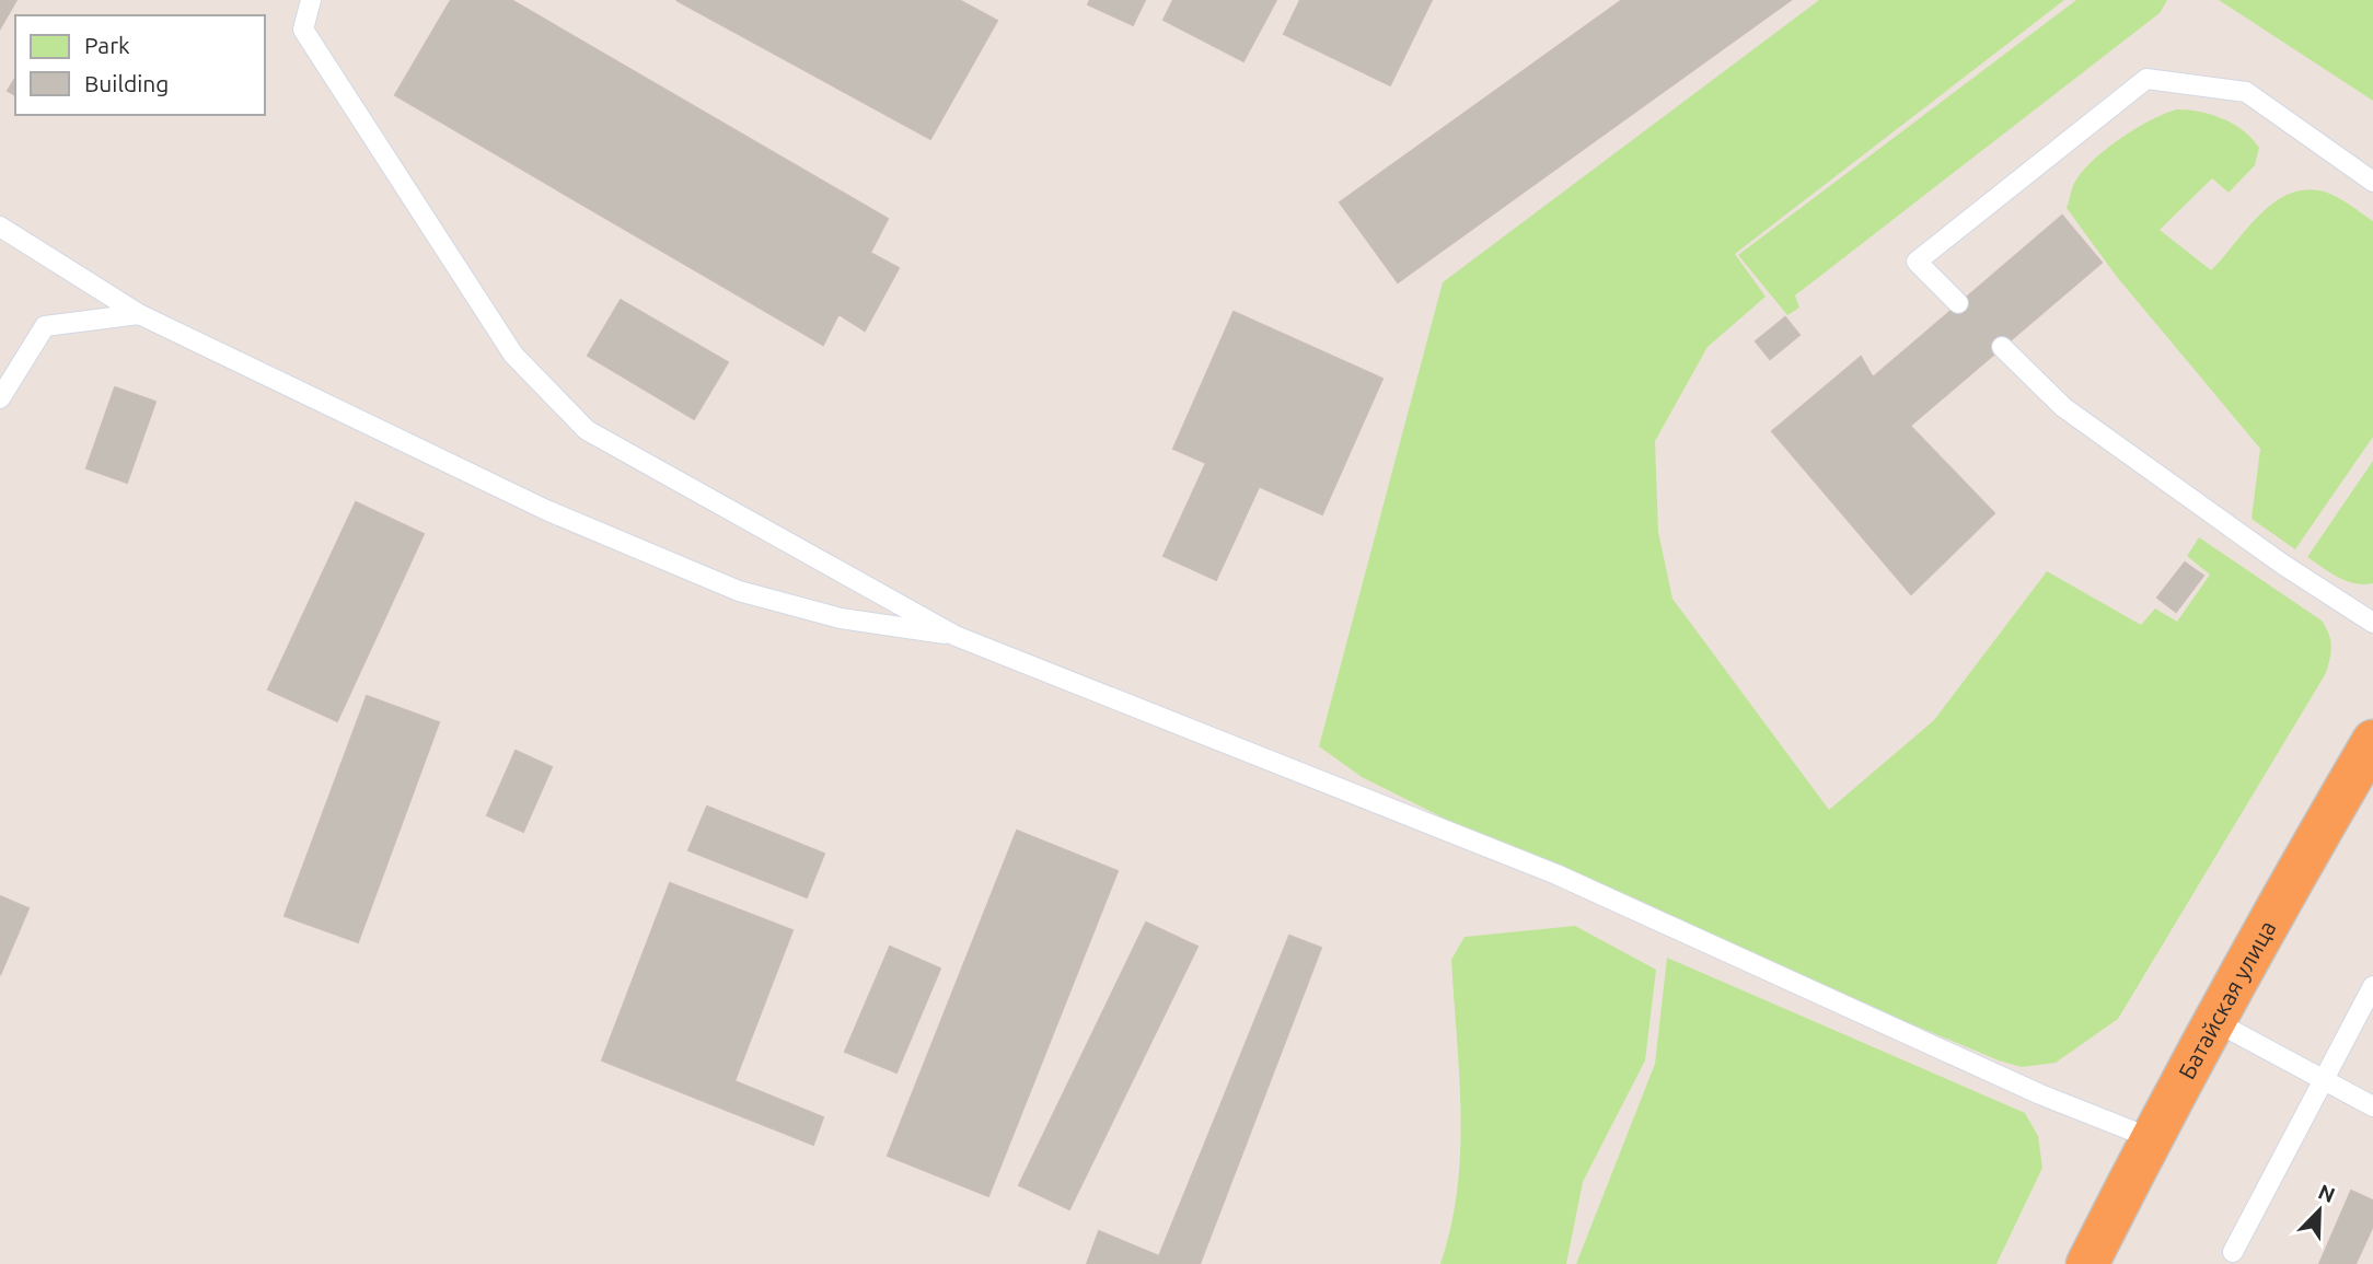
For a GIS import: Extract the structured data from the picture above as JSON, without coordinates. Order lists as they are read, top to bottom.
{
  "streets": {
    "highway": ["Батайская улица"]
  },
  "legend": ["Park", "Building"],
  "north": "top right"
}
